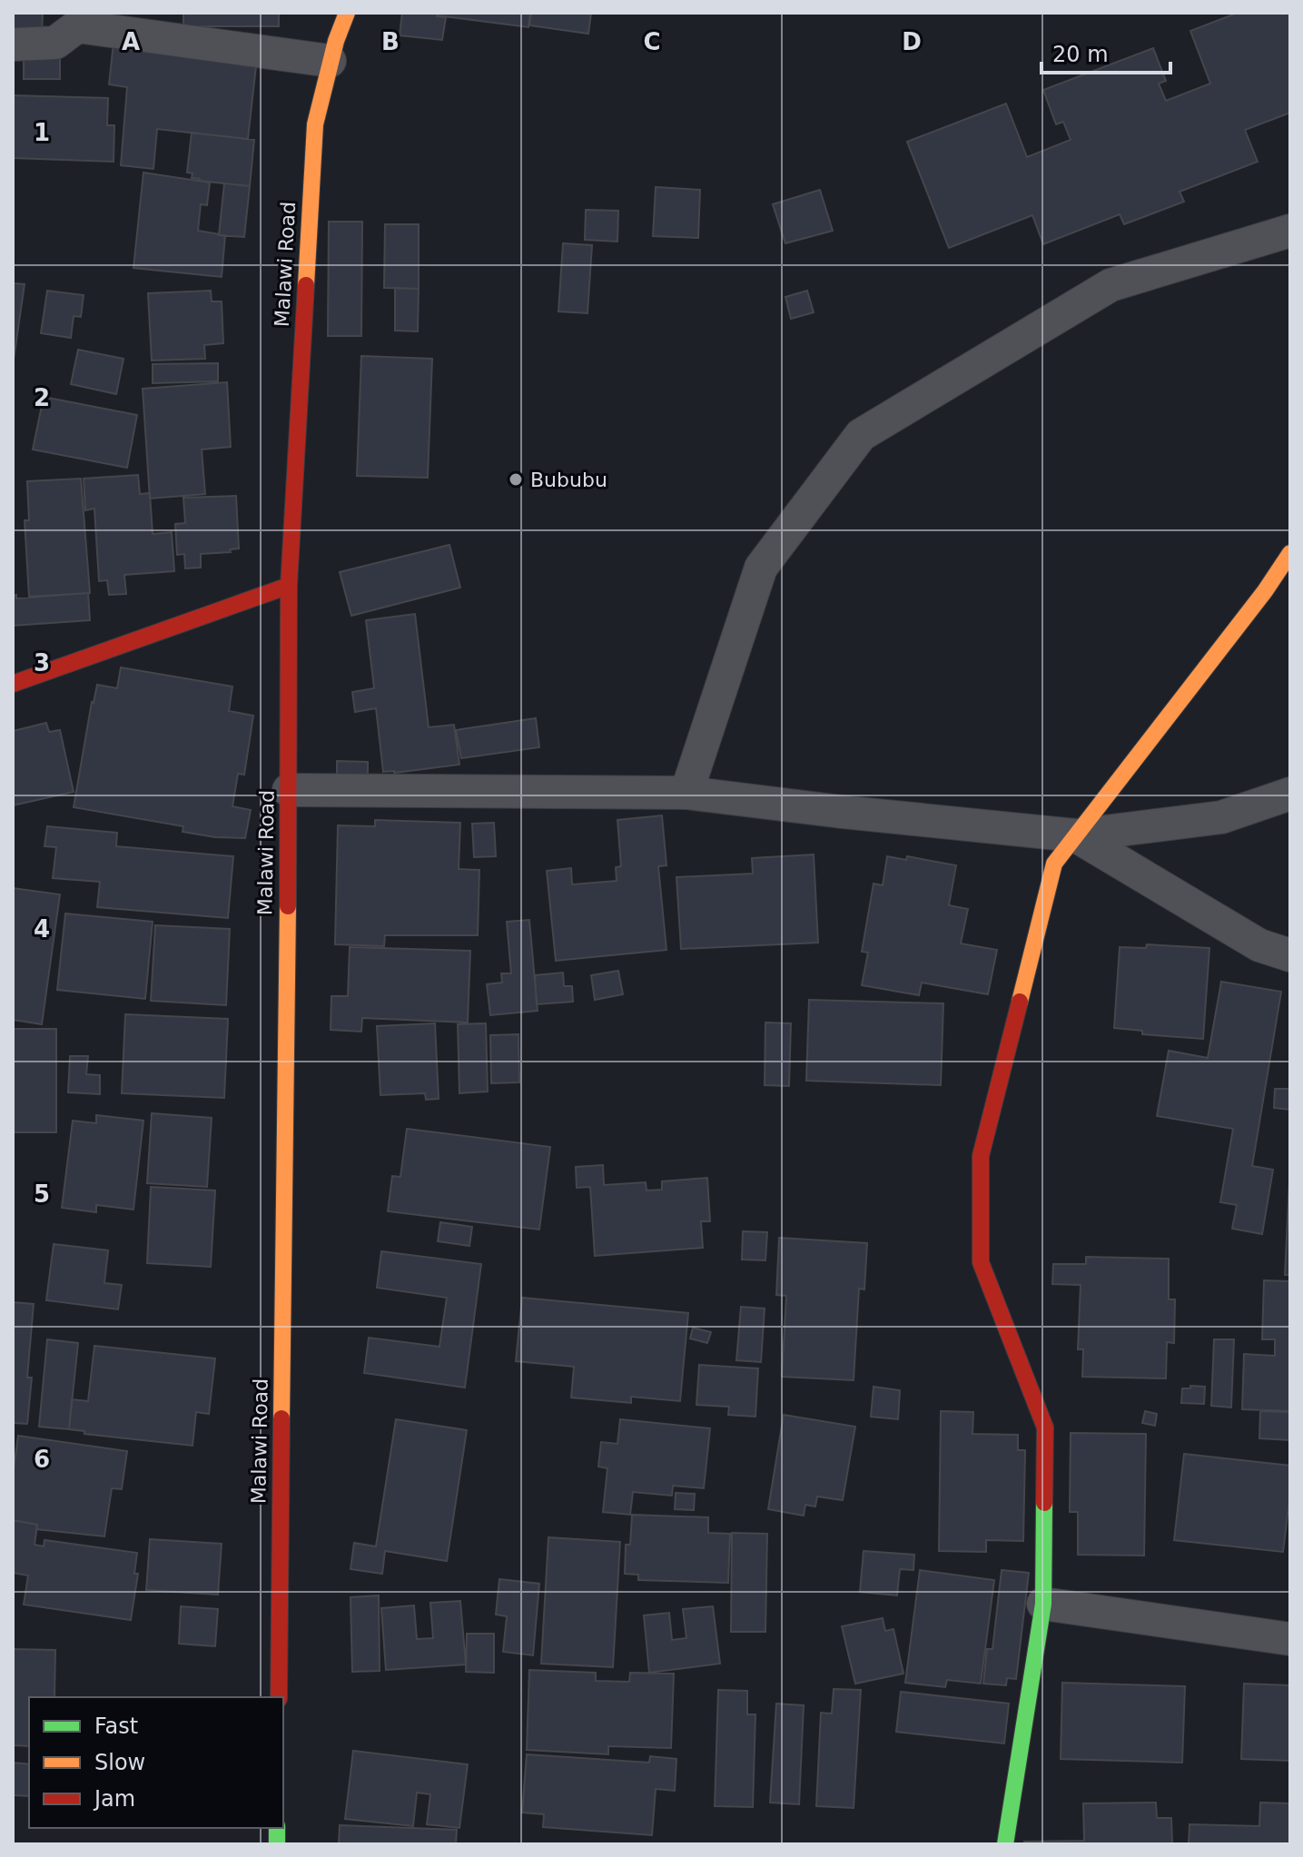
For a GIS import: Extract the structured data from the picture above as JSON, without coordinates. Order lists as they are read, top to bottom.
{
  "streets": {
    "street": ["Malawi Road"]
  },
  "places": ["Bububu"],
  "legend": ["Fast", "Slow", "Jam"],
  "scale_bar": "20 m",
  "grid": {
    "columns": [
      "A",
      "B",
      "C",
      "D"
    ],
    "rows": [
      "1",
      "2",
      "3",
      "4",
      "5",
      "6"
    ]
  }
}
